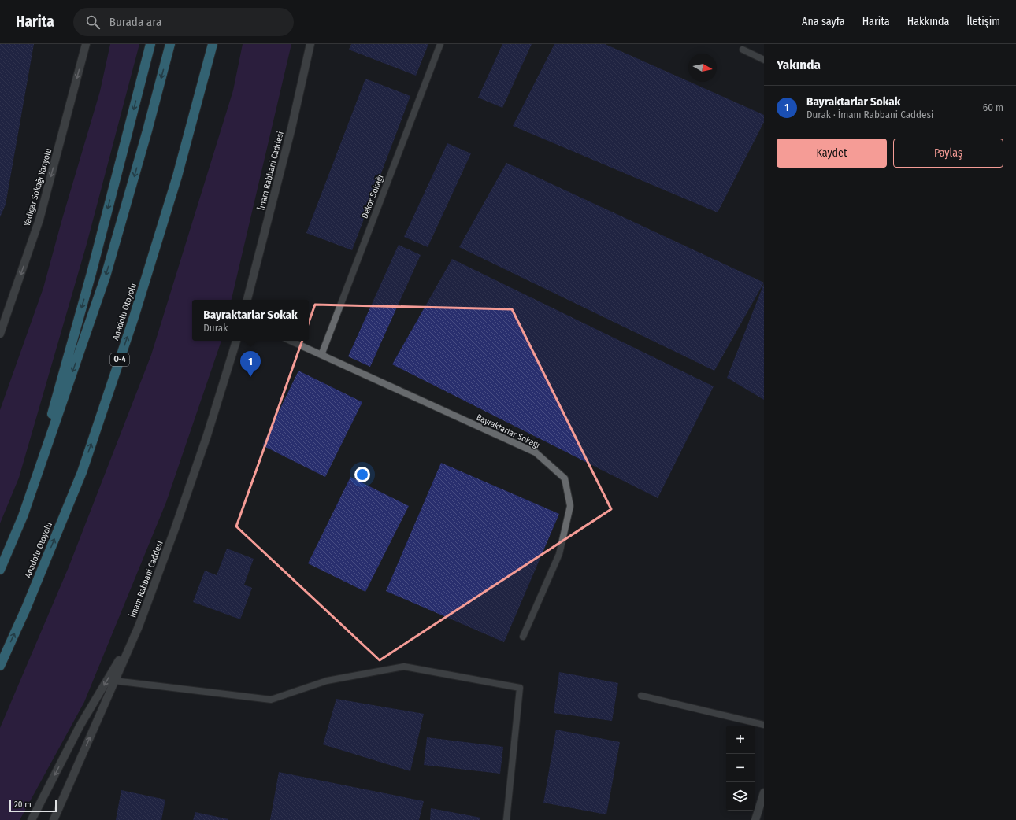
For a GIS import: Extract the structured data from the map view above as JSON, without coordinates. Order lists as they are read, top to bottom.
{
  "streets": {
    "highway": ["Anadolu Otoyolu", "O-4"],
    "main road": ["İmam Rabbani Caddesi", "Yadigar Sokağı Yanyolu"],
    "lane": ["Dekor Sokağı", "Bayraktarlar Sokağı"]
  },
  "crossings": [
    ["Dekor Sokağı", "Bayraktarlar Sokağı"]
  ],
  "one_way": ["Yadigar Sokağı Yanyolu"],
  "scale_bar": "20 m",
  "north": "right",
  "page": {
    "header": "Harita",
    "search": "Burada ara",
    "nav": [
      "Ana sayfa",
      "Harita",
      "Hakkında",
      "İletişim"
    ],
    "heading": "Yakında",
    "list": [
      {
        "mark": "1",
        "name": "Bayraktarlar Sokak",
        "note": "Durak · İmam Rabbani Caddesi",
        "value": "60 m"
      }
    ],
    "buttons": ["Kaydet", "Paylaş"],
    "popup": ["Bayraktarlar Sokak", "Durak"],
    "pins": "1",
    "map_buttons": ["+", "−"],
    "scale": "20 m"
  }
}
